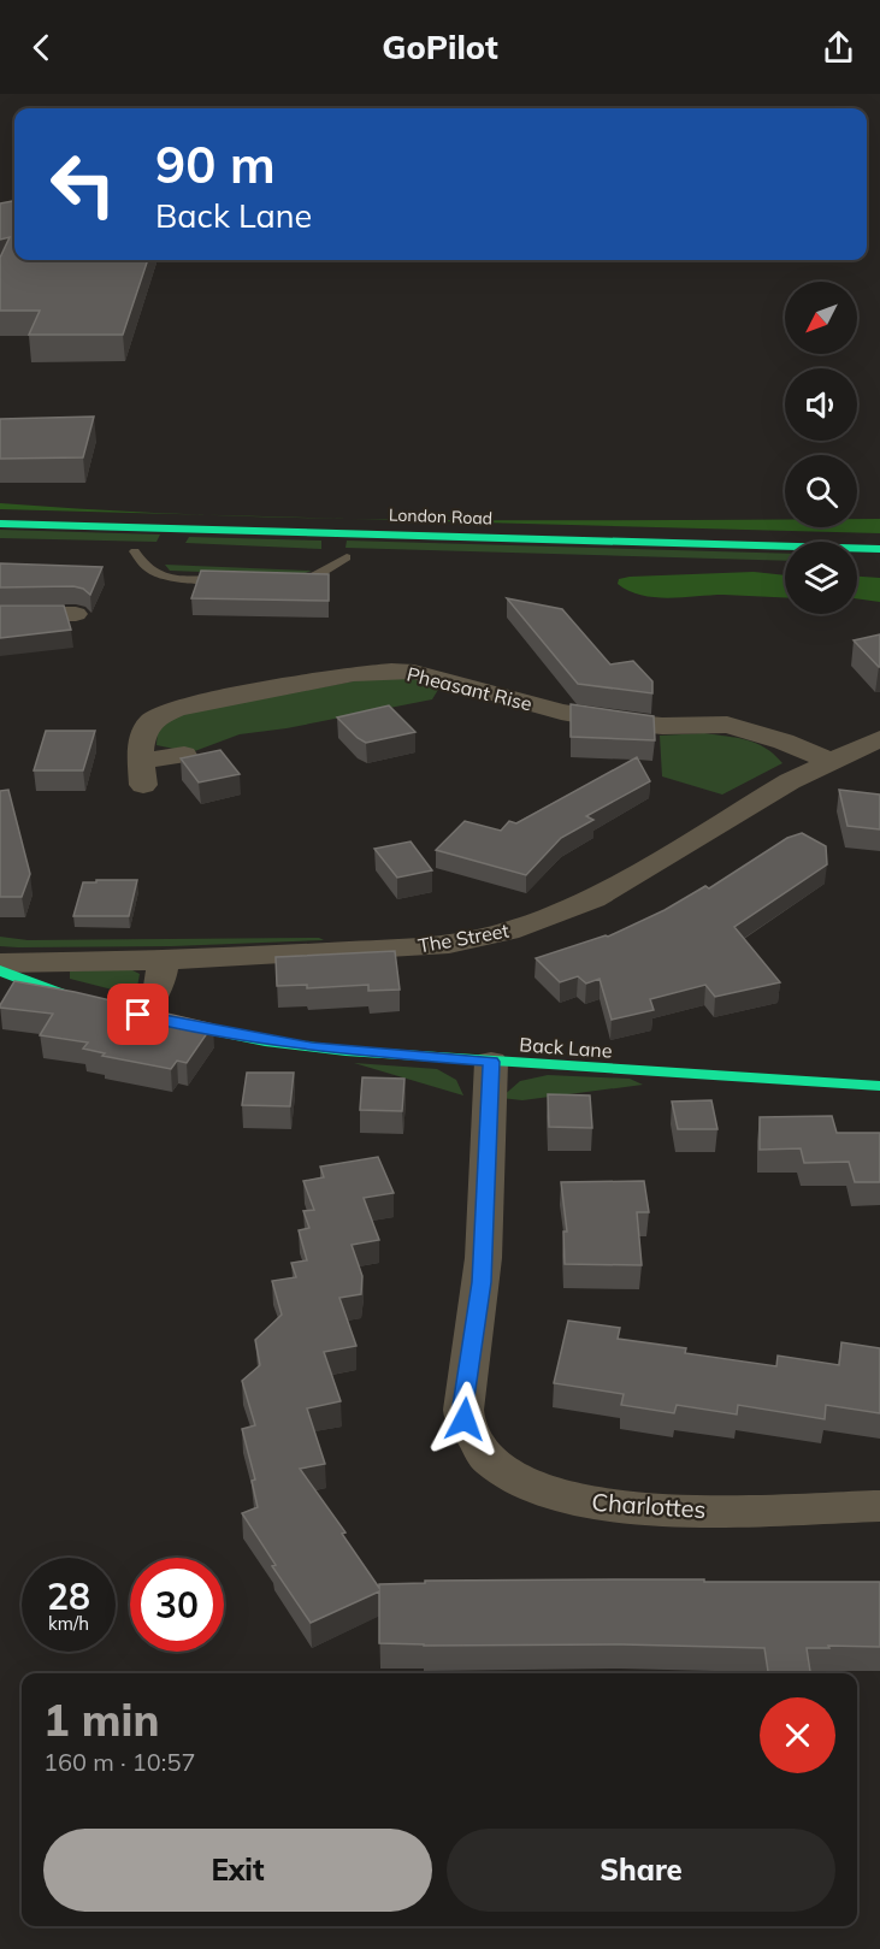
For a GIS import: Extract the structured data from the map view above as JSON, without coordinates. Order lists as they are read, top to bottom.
{
  "streets": {
    "street": [
      "London Road",
      "Pheasant Rise",
      "The Street",
      "Back Lane",
      "Charlottes"
    ]
  },
  "crossings": [
    ["Pheasant Rise", "The Street"],
    ["Back Lane", "Charlottes"]
  ],
  "north": "bottom left",
  "page": {
    "header": "GoPilot",
    "turn": ["90 m", "Back Lane"],
    "speed": "28 km/h",
    "limit": "30",
    "heading": ["1 min", "160 m · 10:57"],
    "buttons": ["Exit", "Share"]
  }
}
